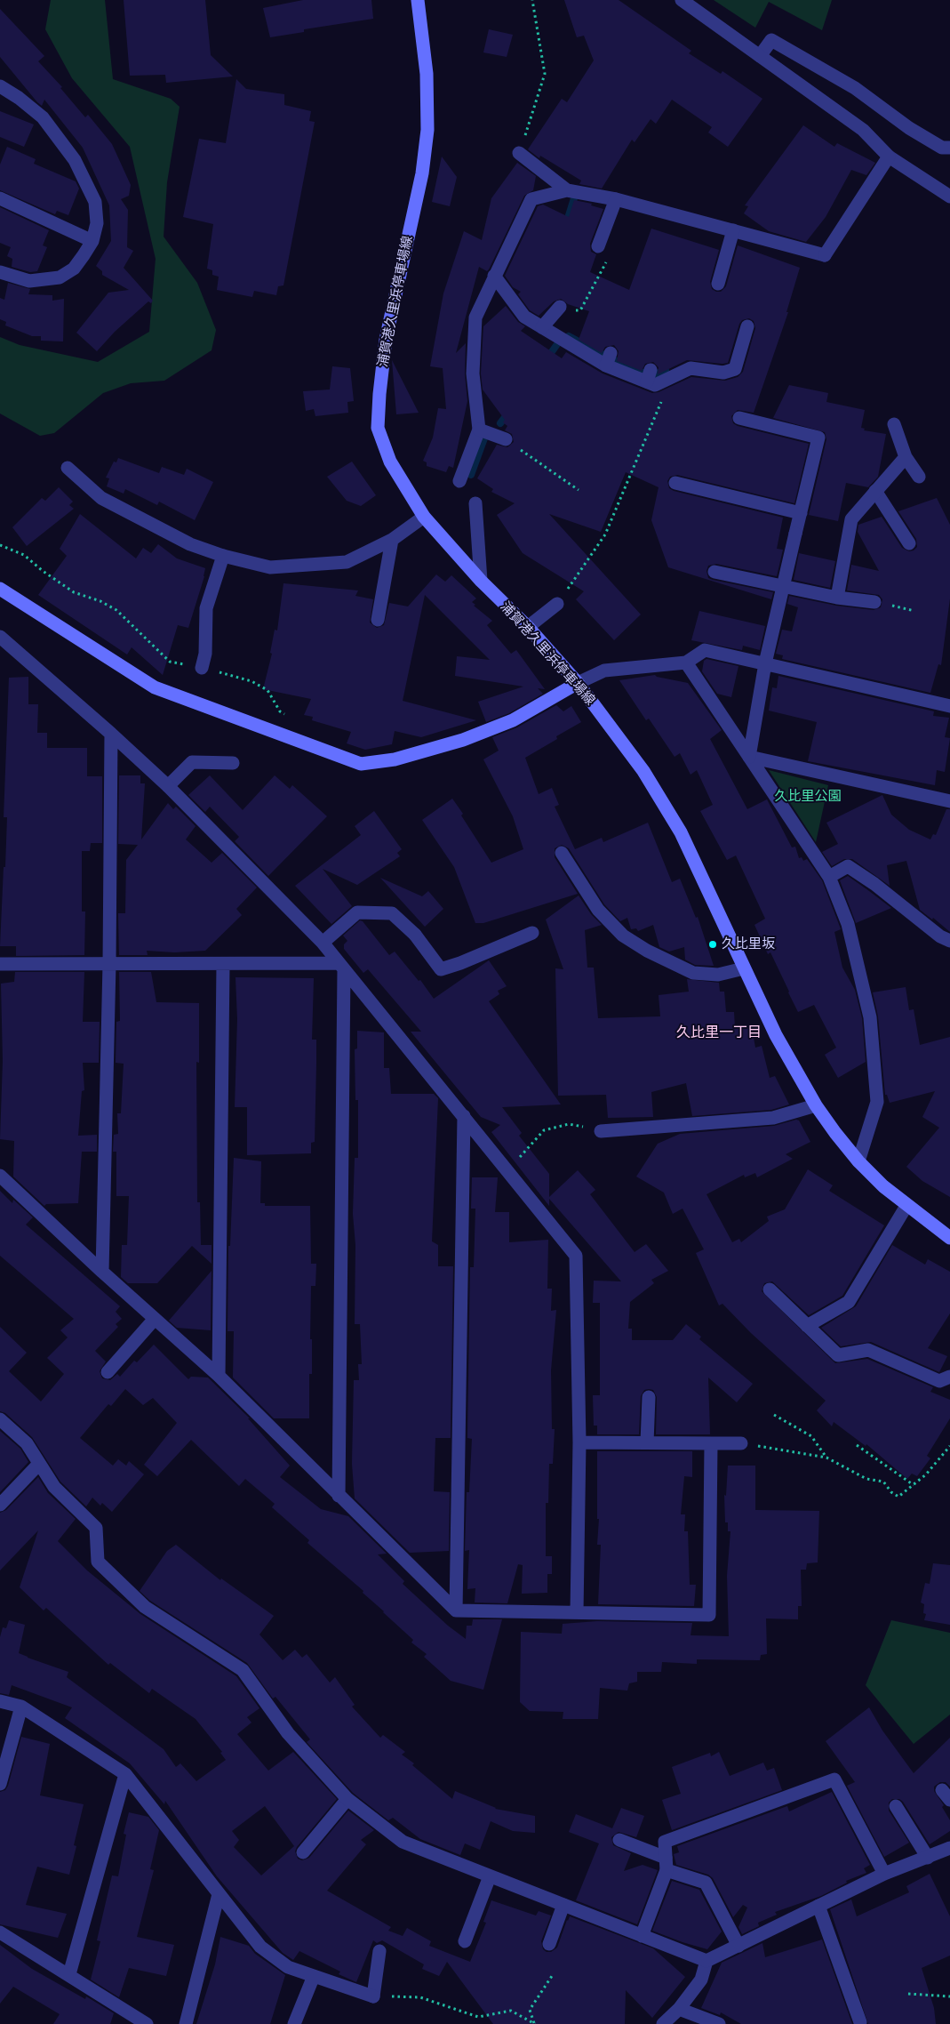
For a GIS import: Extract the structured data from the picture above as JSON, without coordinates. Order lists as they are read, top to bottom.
{
  "streets": {
    "main road": ["浦賀港久里浜停車場線"]
  },
  "districts": ["久比里一丁目"],
  "parks": ["久比里公園"],
  "places": ["久比里坂"]
}
